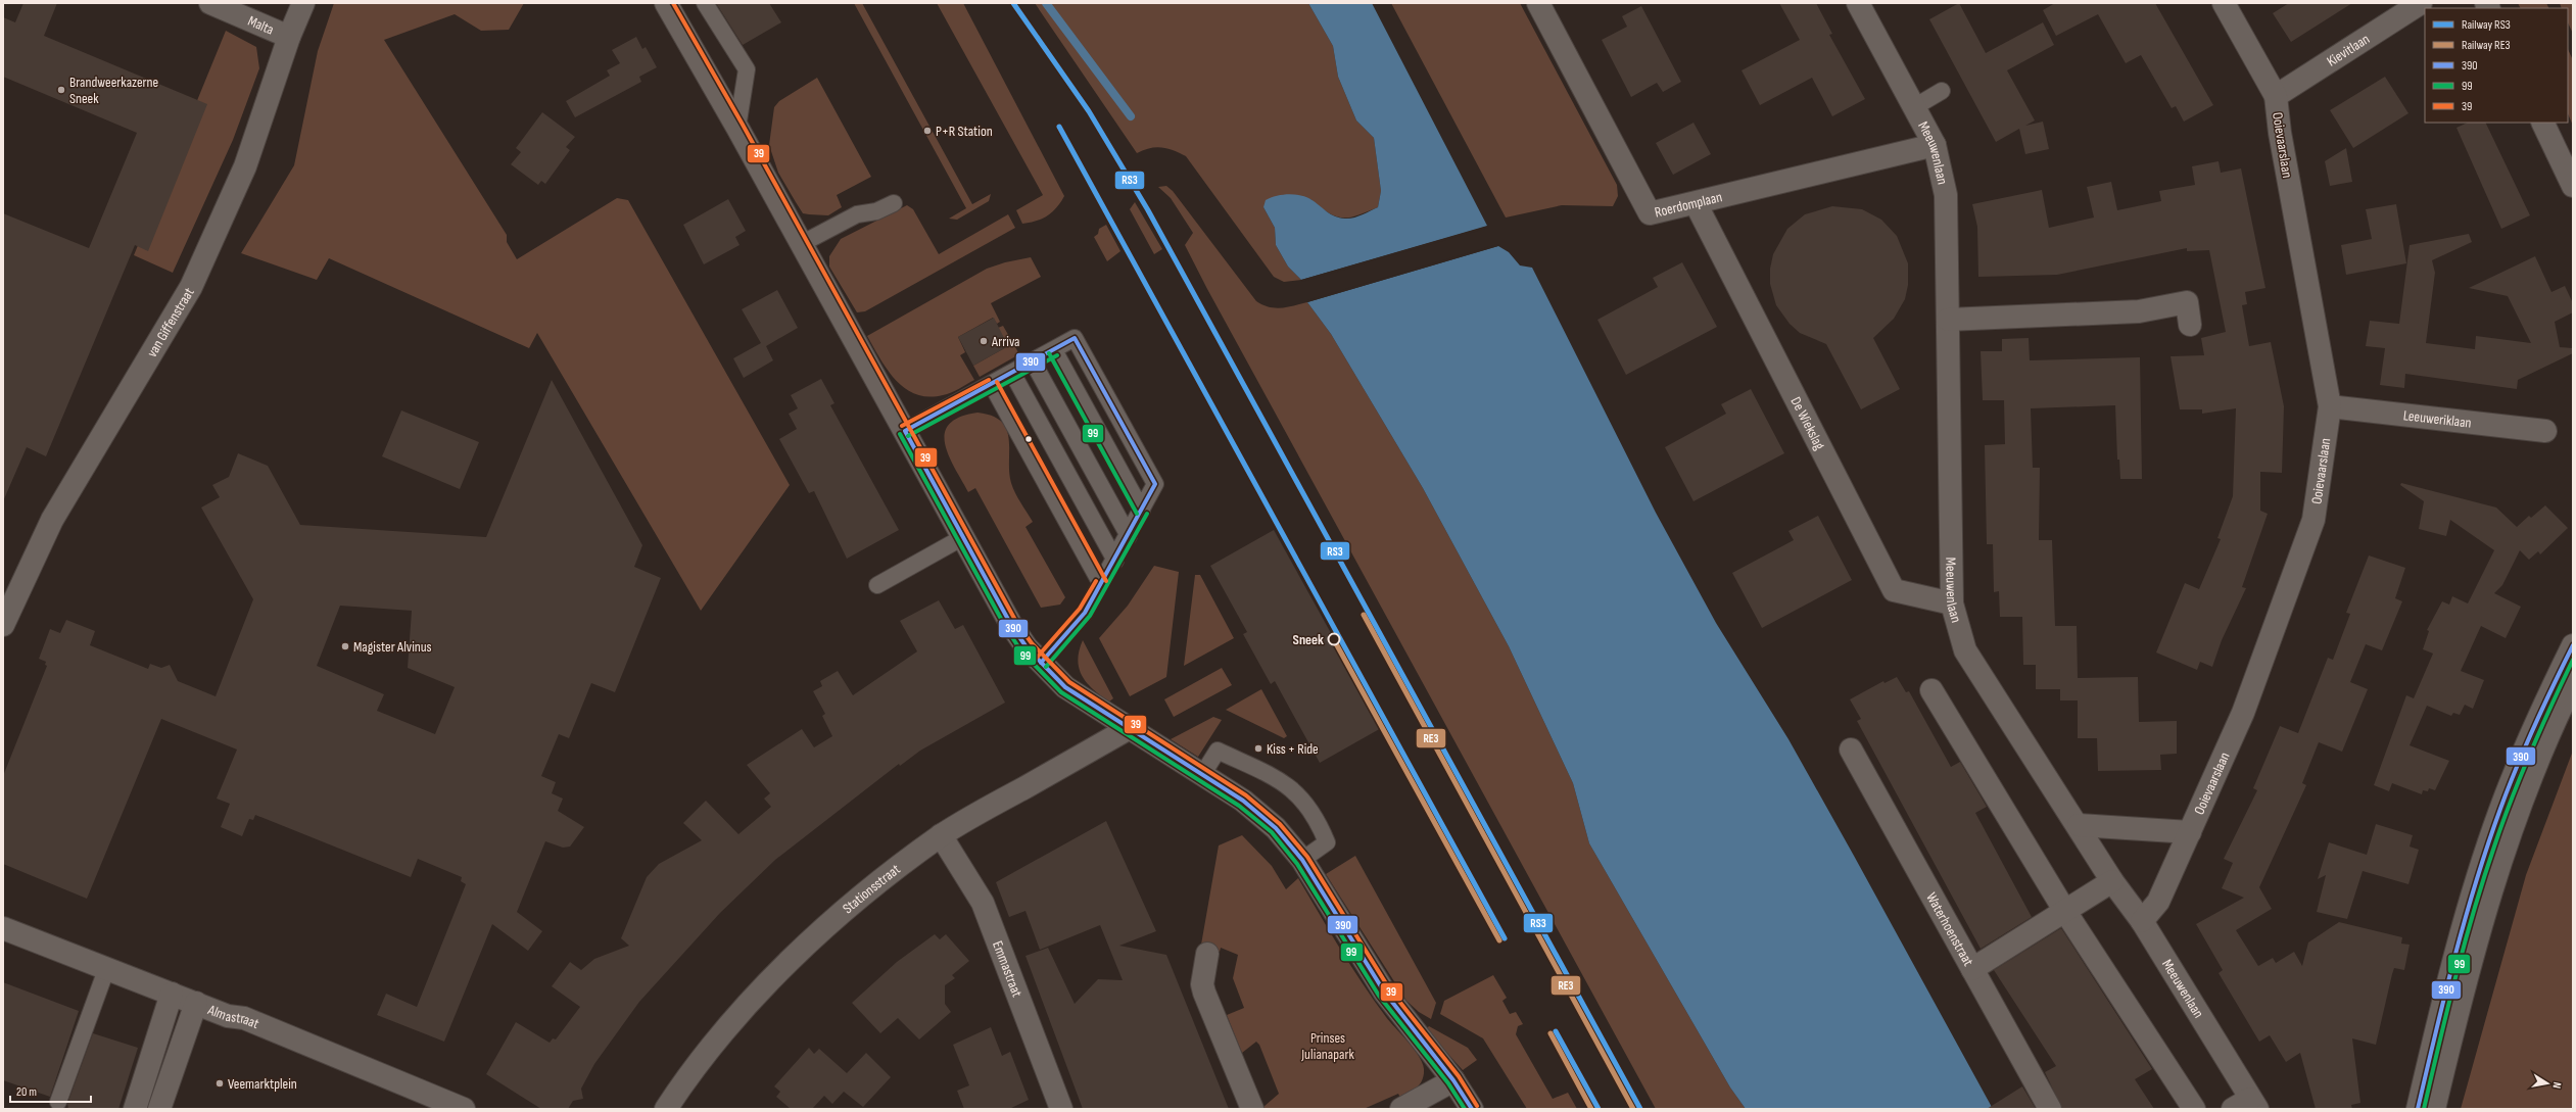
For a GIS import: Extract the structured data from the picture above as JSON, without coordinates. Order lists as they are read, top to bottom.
{
  "streets": {
    "street": [
      "Malta",
      "Kievitlaan",
      "Ooievaarslaan",
      "Meeuwenlaan",
      "Roerdomplaan",
      "van Giffenstraat",
      "Leeuweriklaan",
      "De Wiekslag",
      "Stationsstraat",
      "Waterhoenstraat",
      "Emmastraat",
      "Almastraat"
    ]
  },
  "crossings": [
    ["Malta", "van Giffenstraat"],
    ["Kievitlaan", "Ooievaarslaan"],
    ["Ooievaarslaan", "Meeuwenlaan"],
    ["Ooievaarslaan", "Leeuweriklaan"],
    ["Meeuwenlaan", "Roerdomplaan"],
    ["Meeuwenlaan", "De Wiekslag"],
    ["Roerdomplaan", "De Wiekslag"],
    ["Stationsstraat", "Emmastraat"]
  ],
  "parks": ["Prinses Julianapark"],
  "places": [
    "Brandweerkazerne Sneek",
    "P+R Station",
    "Arriva",
    "Sneek",
    "Magister Alvinus",
    "Kiss + Ride",
    "Veemarktplein"
  ],
  "lines": [
    "rail line RS3",
    "transit line 39",
    "transit line 390",
    "transit line 99",
    "rail line RE3"
  ],
  "legend": [
    "Railway RS3",
    "Railway RE3",
    "390",
    "99",
    "39"
  ],
  "scale_bar": "20 m",
  "north": "right"
}
